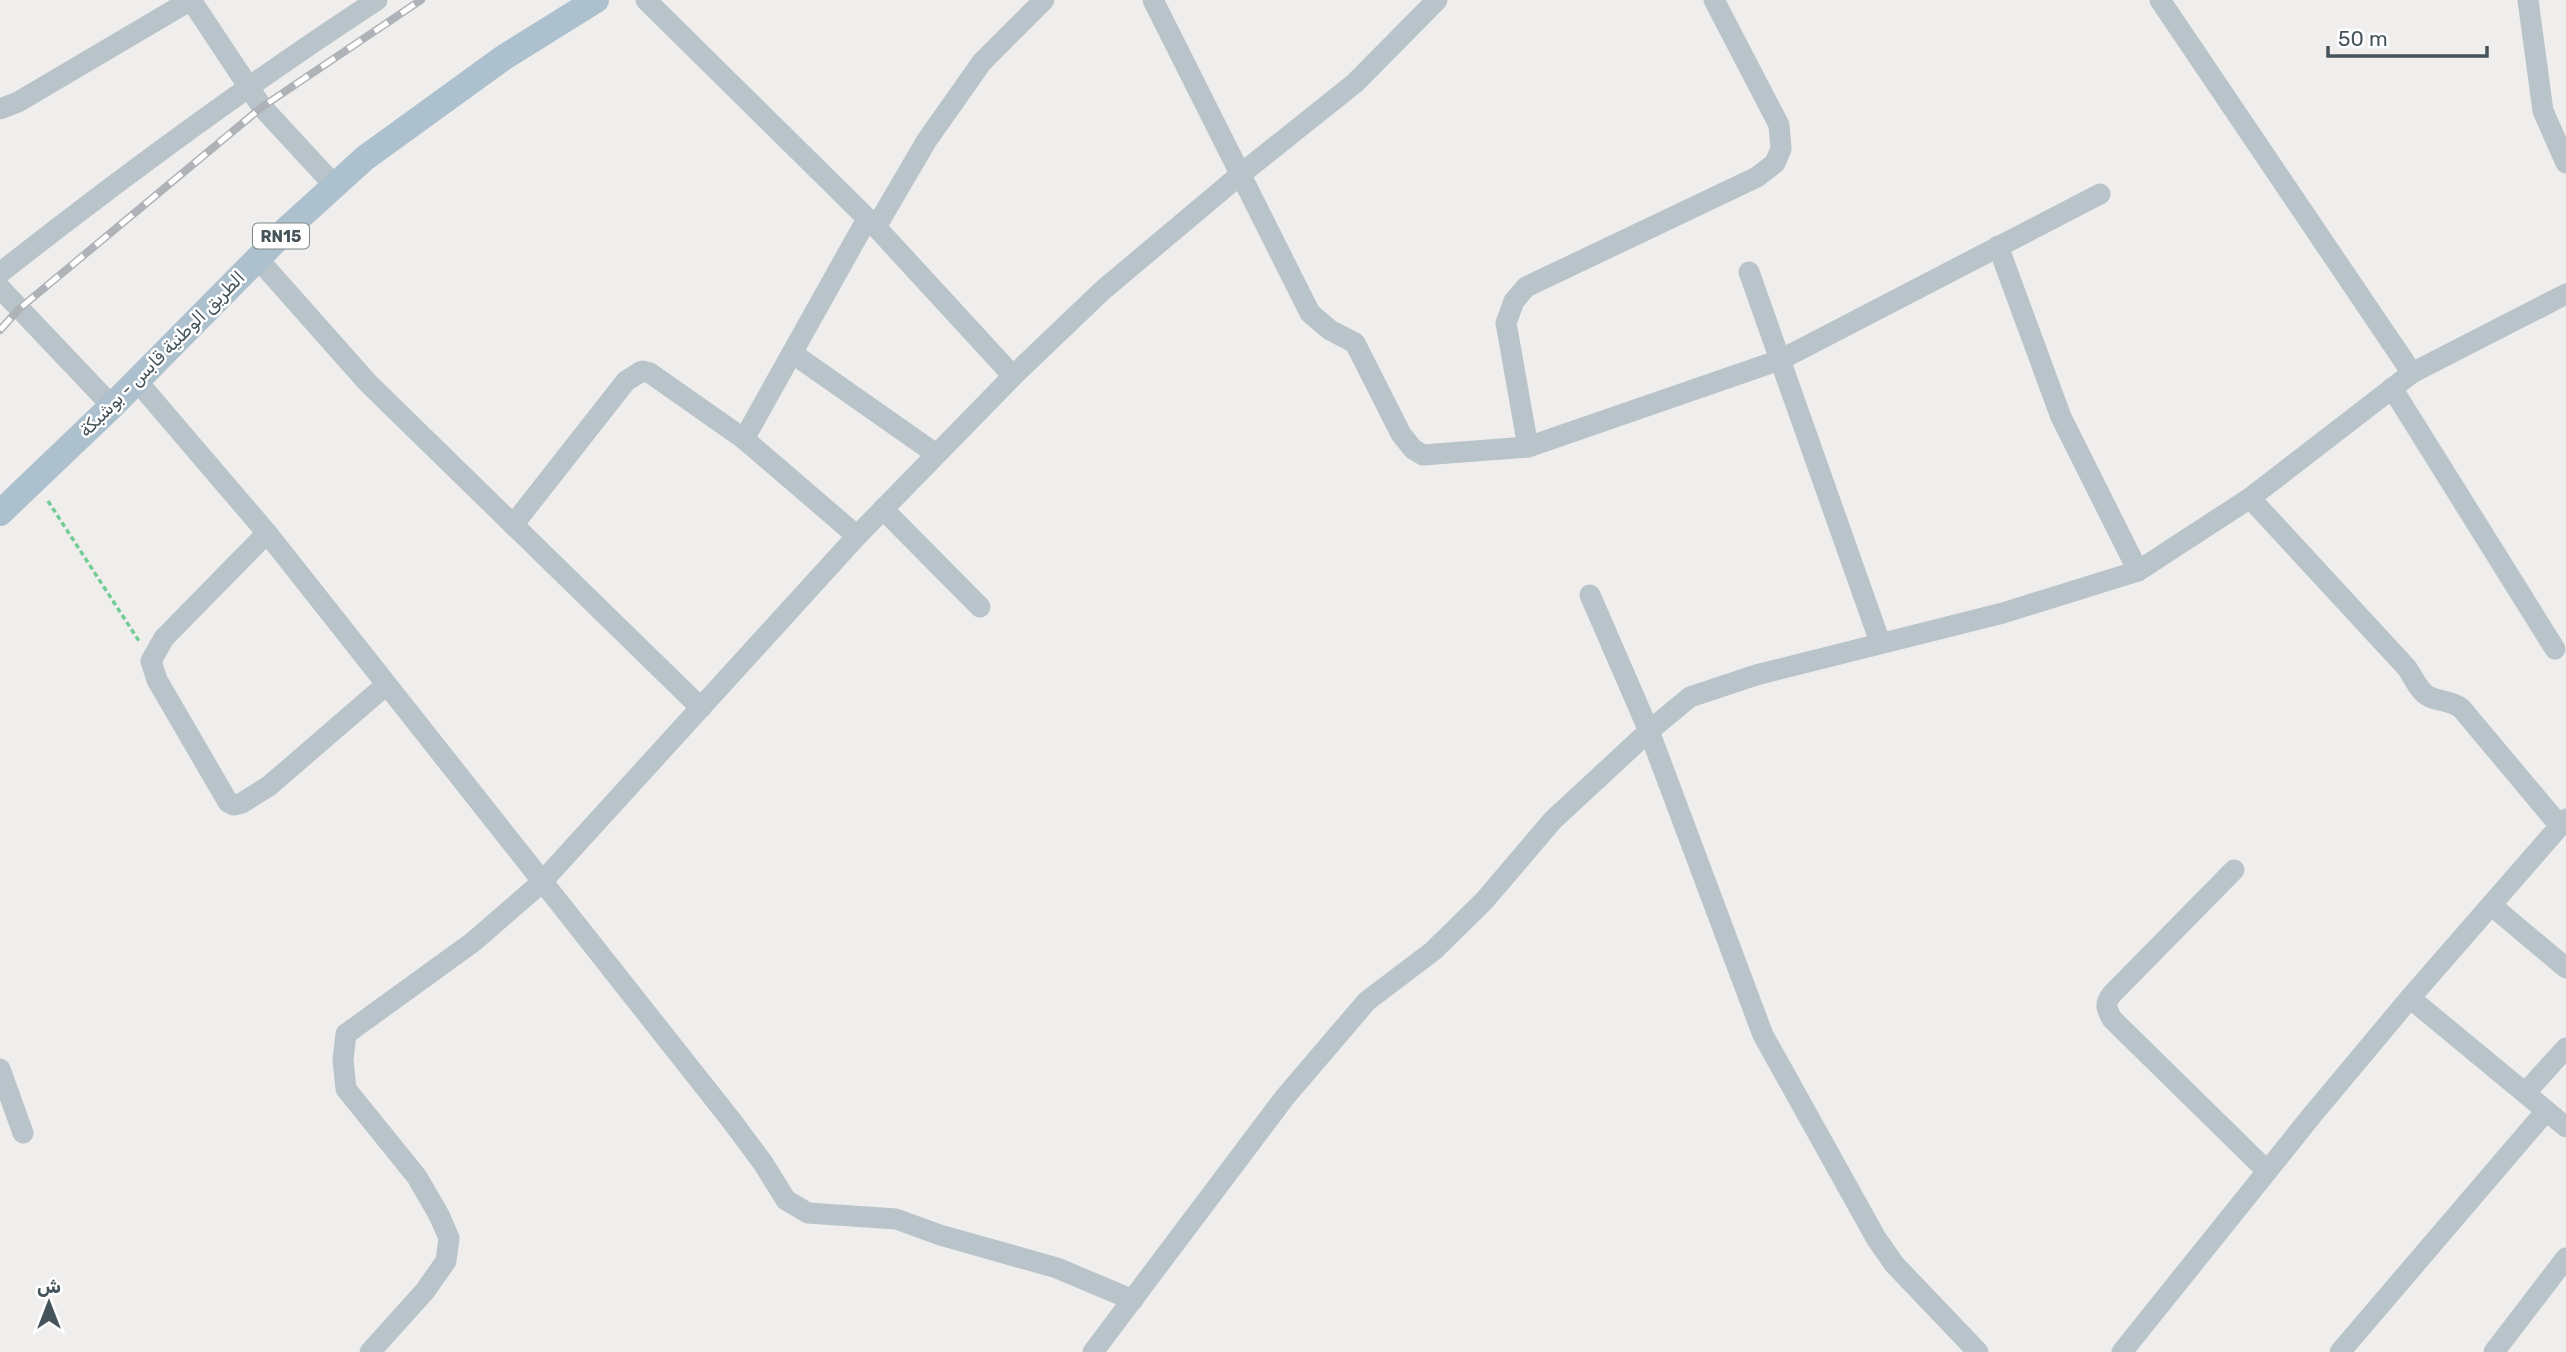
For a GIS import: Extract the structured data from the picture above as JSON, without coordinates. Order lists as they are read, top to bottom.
{
  "streets": {
    "main road": ["RN15", "الطريق الوطنية قابس - بوشبكة"]
  },
  "scale_bar": "50 m",
  "north": "top"
}
